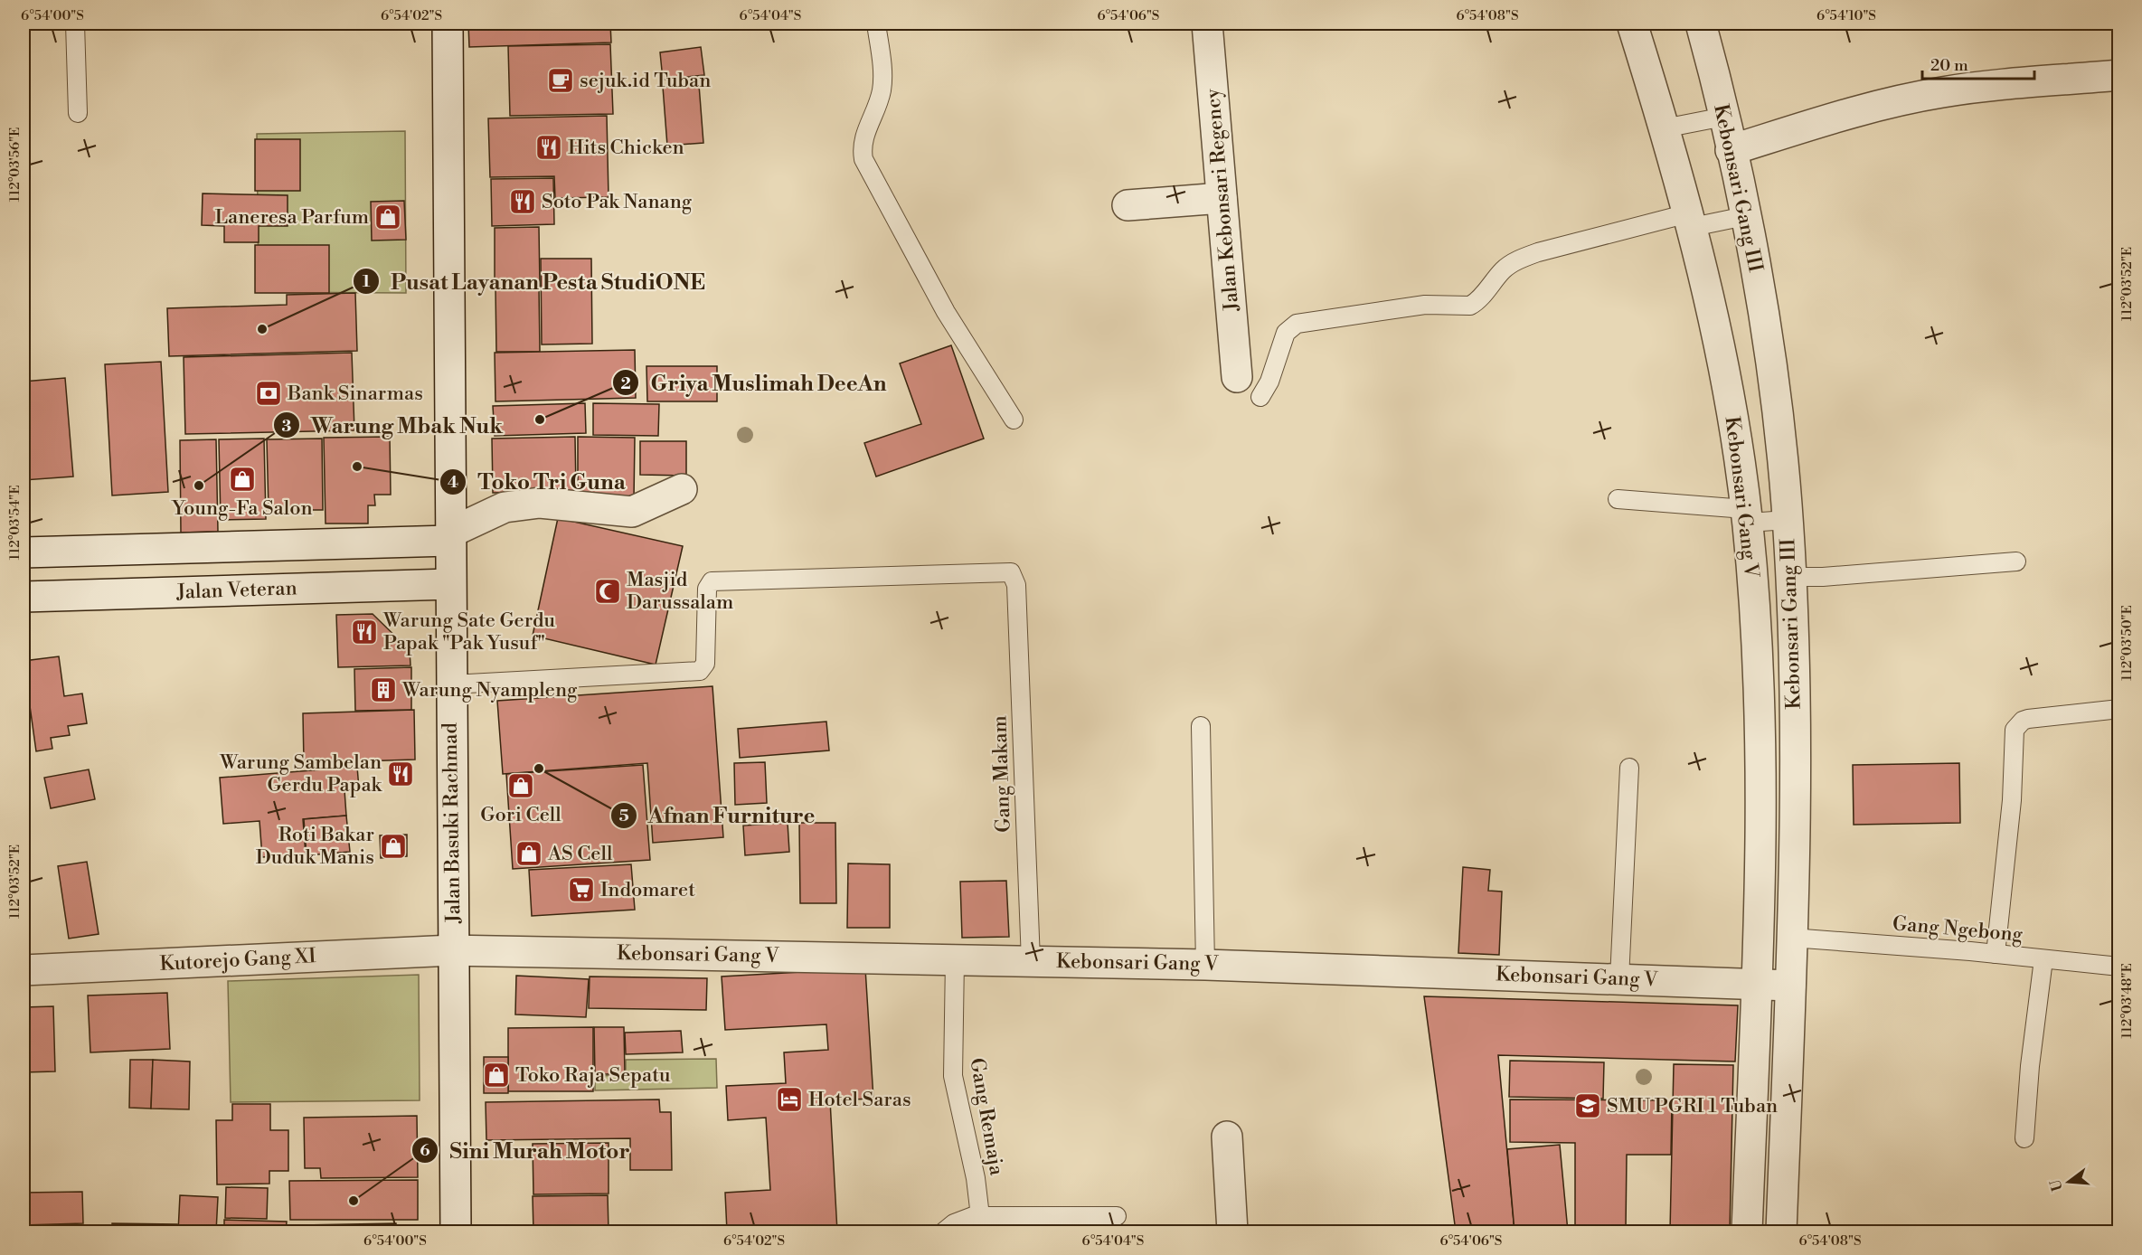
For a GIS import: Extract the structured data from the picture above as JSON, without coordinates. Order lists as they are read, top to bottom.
{
  "streets": {
    "street": [
      "Kebonsari Gang III",
      "Jalan Kebonsari Regency",
      "Kebonsari Gang V",
      "Jalan Veteran",
      "Jalan Basuki Rachmad",
      "Kutorejo Gang XI"
    ],
    "lane": ["Gang Makam", "Gang Ngebong", "Gang Remaja"]
  },
  "crossings": [
    ["Kebonsari Gang III", "Kebonsari Gang V"],
    ["Kebonsari Gang III", "Gang Ngebong"],
    ["Kebonsari Gang V", "Gang Makam"],
    ["Kebonsari Gang V", "Jalan Basuki Rachmad"],
    ["Kebonsari Gang V", "Kutorejo Gang XI"],
    ["Kebonsari Gang V", "Gang Remaja"],
    ["Jalan Veteran", "Jalan Basuki Rachmad"],
    ["Gang Makam", "Jalan Basuki Rachmad"],
    ["Jalan Basuki Rachmad", "Kutorejo Gang XI"]
  ],
  "places": {
    "cafe": ["sejuk.id Tuban"],
    "restaurant": [
      "Hits Chicken",
      "Soto Pak Nanang",
      "Warung Sate Gerdu Papak \"Pak Yusuf\"",
      "Warung Sambelan Gerdu Papak"
    ],
    "shop": [
      "Laneresa Parfum",
      "Young-Fa Salon",
      "Gori Cell",
      "Roti Bakar Duduk Manis",
      "AS Cell",
      "Toko Raja Sepatu"
    ],
    "other": [
      "Pusat Layanan Pesta StudiONE",
      "Griya Muslimah DeeAn",
      "Toko Tri Guna",
      "Warung Mbak Nuk",
      "Afnan Furniture",
      "Sini Murah Motor"
    ],
    "bank": ["Bank Sinarmas"],
    "mosque": ["Masjid Darussalam"],
    "building": ["Warung Nyampleng"],
    "supermarket": ["Indomaret"],
    "hotel": ["Hotel Saras"],
    "school or university": ["SMU PGRI 1 Tuban"]
  },
  "scale_bar": "20 m",
  "north": "left",
  "coordinates": [
    "6°54'00\"S",
    "6°54'02\"S",
    "6°54'04\"S",
    "6°54'06\"S",
    "6°54'08\"S",
    "6°54'10\"S",
    "112°03'56\"E",
    "112°03'52\"E",
    "112°03'54\"E",
    "112°03'50\"E",
    "112°03'48\"E"
  ]
}
